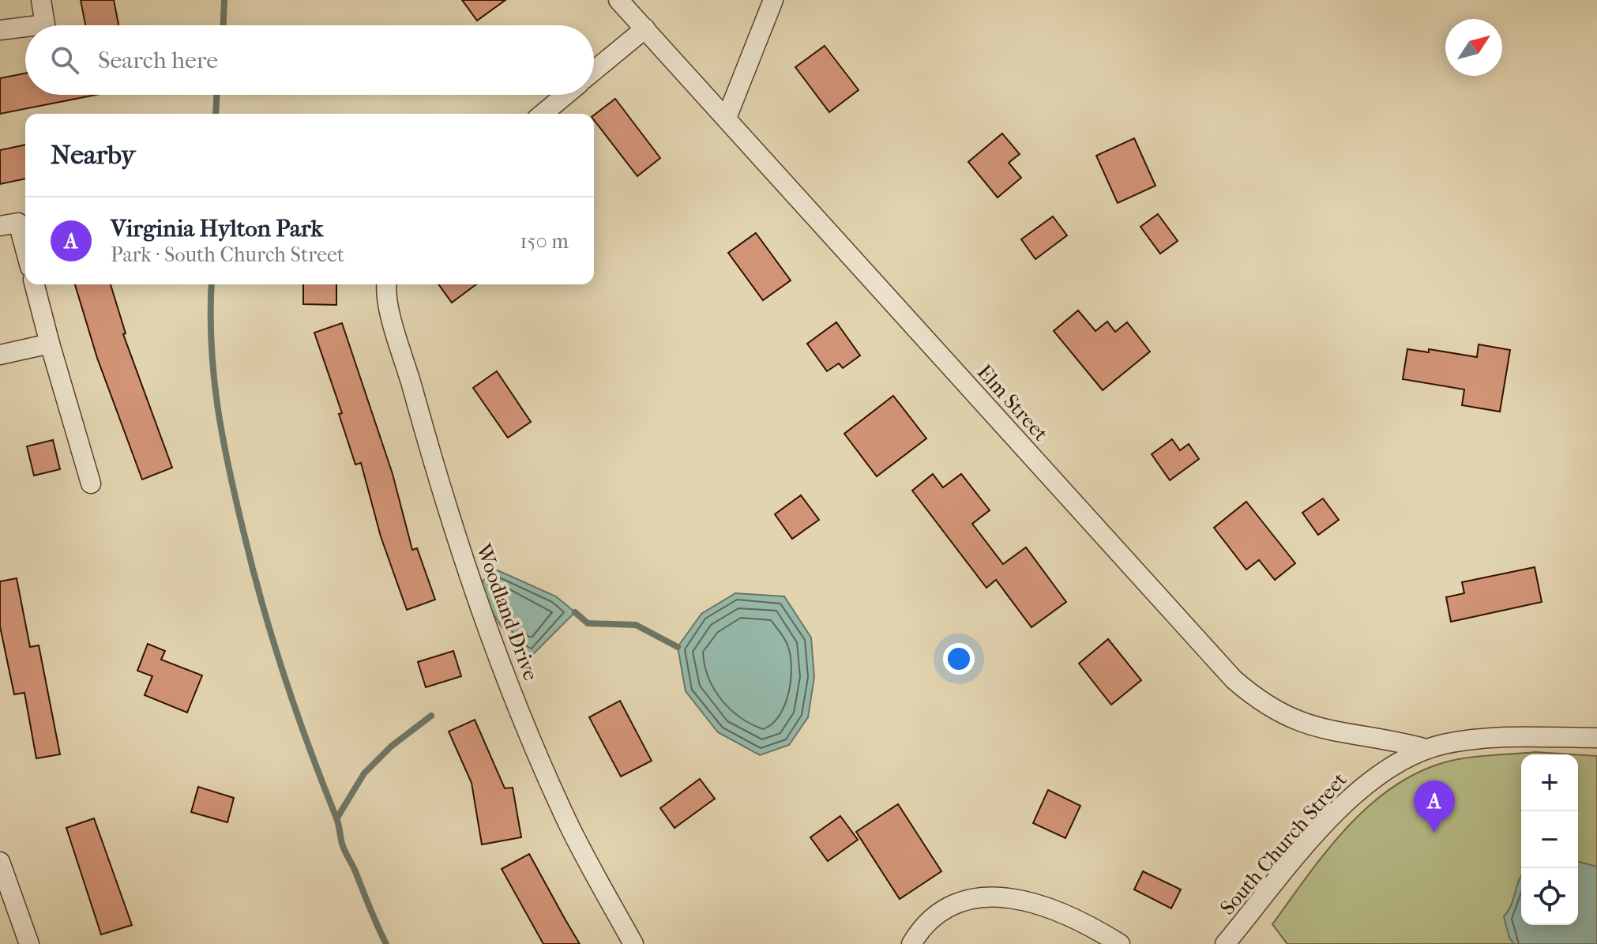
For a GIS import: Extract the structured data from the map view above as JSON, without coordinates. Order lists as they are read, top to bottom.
{
  "streets": {
    "street": ["Elm Street", "Woodland Drive", "South Church Street"]
  },
  "crossings": [
    ["Elm Street", "South Church Street"]
  ],
  "north": "top right",
  "page": {
    "search": "Search here",
    "heading": "Nearby",
    "list": [
      {
        "mark": "A",
        "name": "Virginia Hylton Park",
        "note": "Park · South Church Street",
        "value": "150 m"
      }
    ],
    "map_buttons": ["+", "−"],
    "pins": "A"
  }
}
